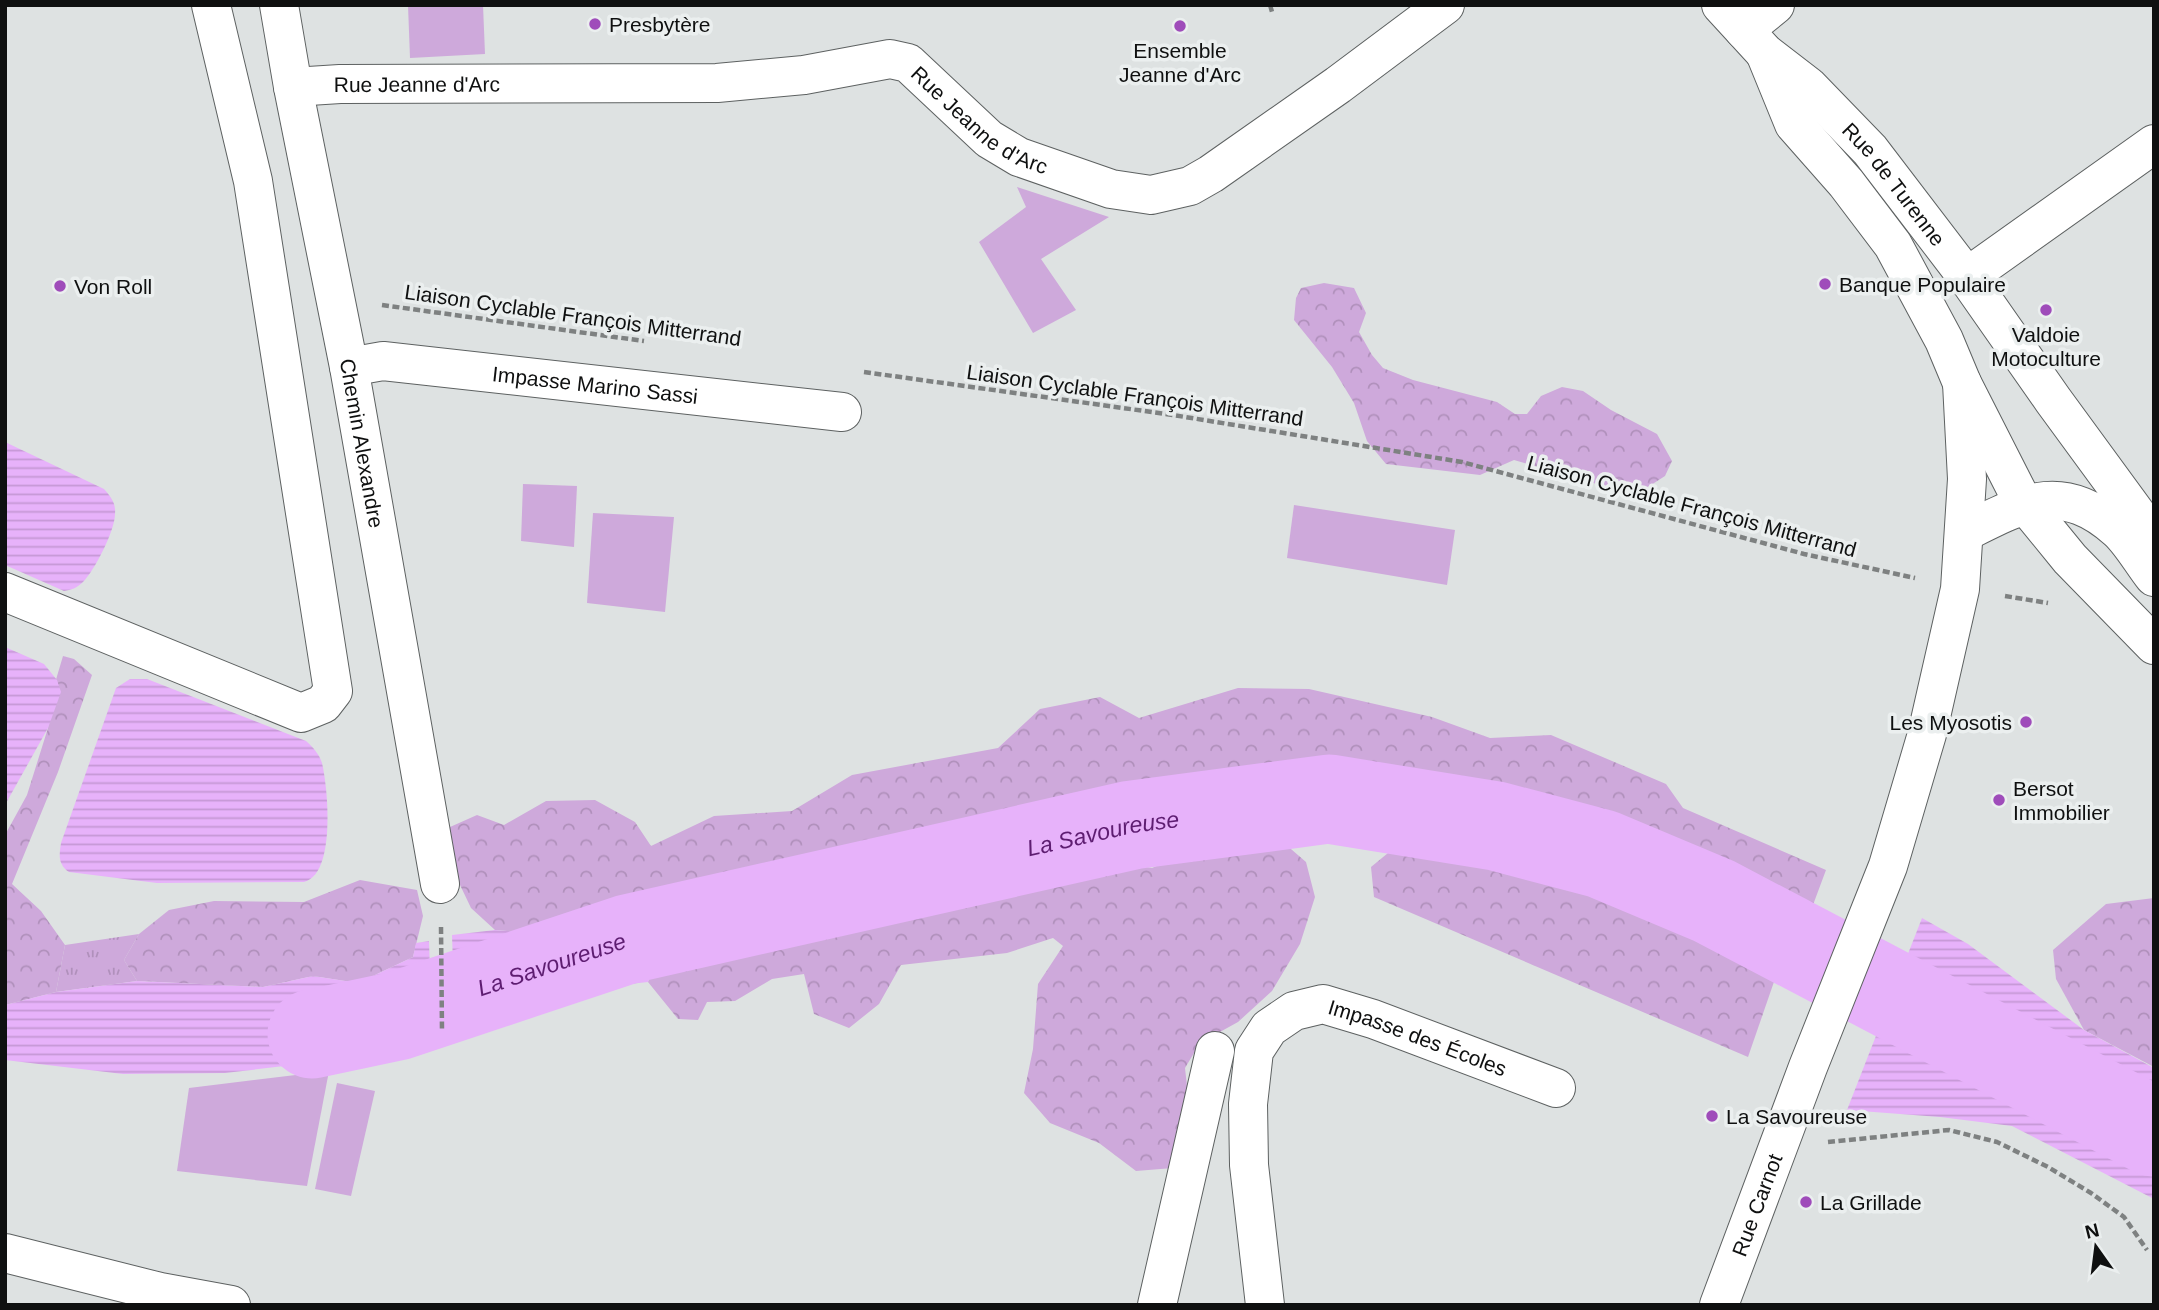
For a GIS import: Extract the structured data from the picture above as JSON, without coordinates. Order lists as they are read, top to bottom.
{
  "streets": {
    "street": [
      "Rue Jeanne d'Arc",
      "Rue de Turenne",
      "Impasse Marino Sassi",
      "Chemin Alexandre",
      "Impasse des Écoles",
      "Rue Carnot"
    ],
    "path": ["Liaison Cyclable François Mitterrand"]
  },
  "crossings": [
    ["Rue Jeanne d'Arc", "Chemin Alexandre"],
    ["Liaison Cyclable François Mitterrand", "Chemin Alexandre"],
    ["Impasse Marino Sassi", "Chemin Alexandre"]
  ],
  "water": ["La Savoureuse"],
  "places": [
    "Presbytère",
    "Ensemble Jeanne d'Arc",
    "Banque Populaire",
    "Von Roll",
    "Valdoie Motoculture",
    "Les Myosotis",
    "Bersot Immobilier",
    "La Savoureuse",
    "La Grillade"
  ],
  "north": "top"
}
